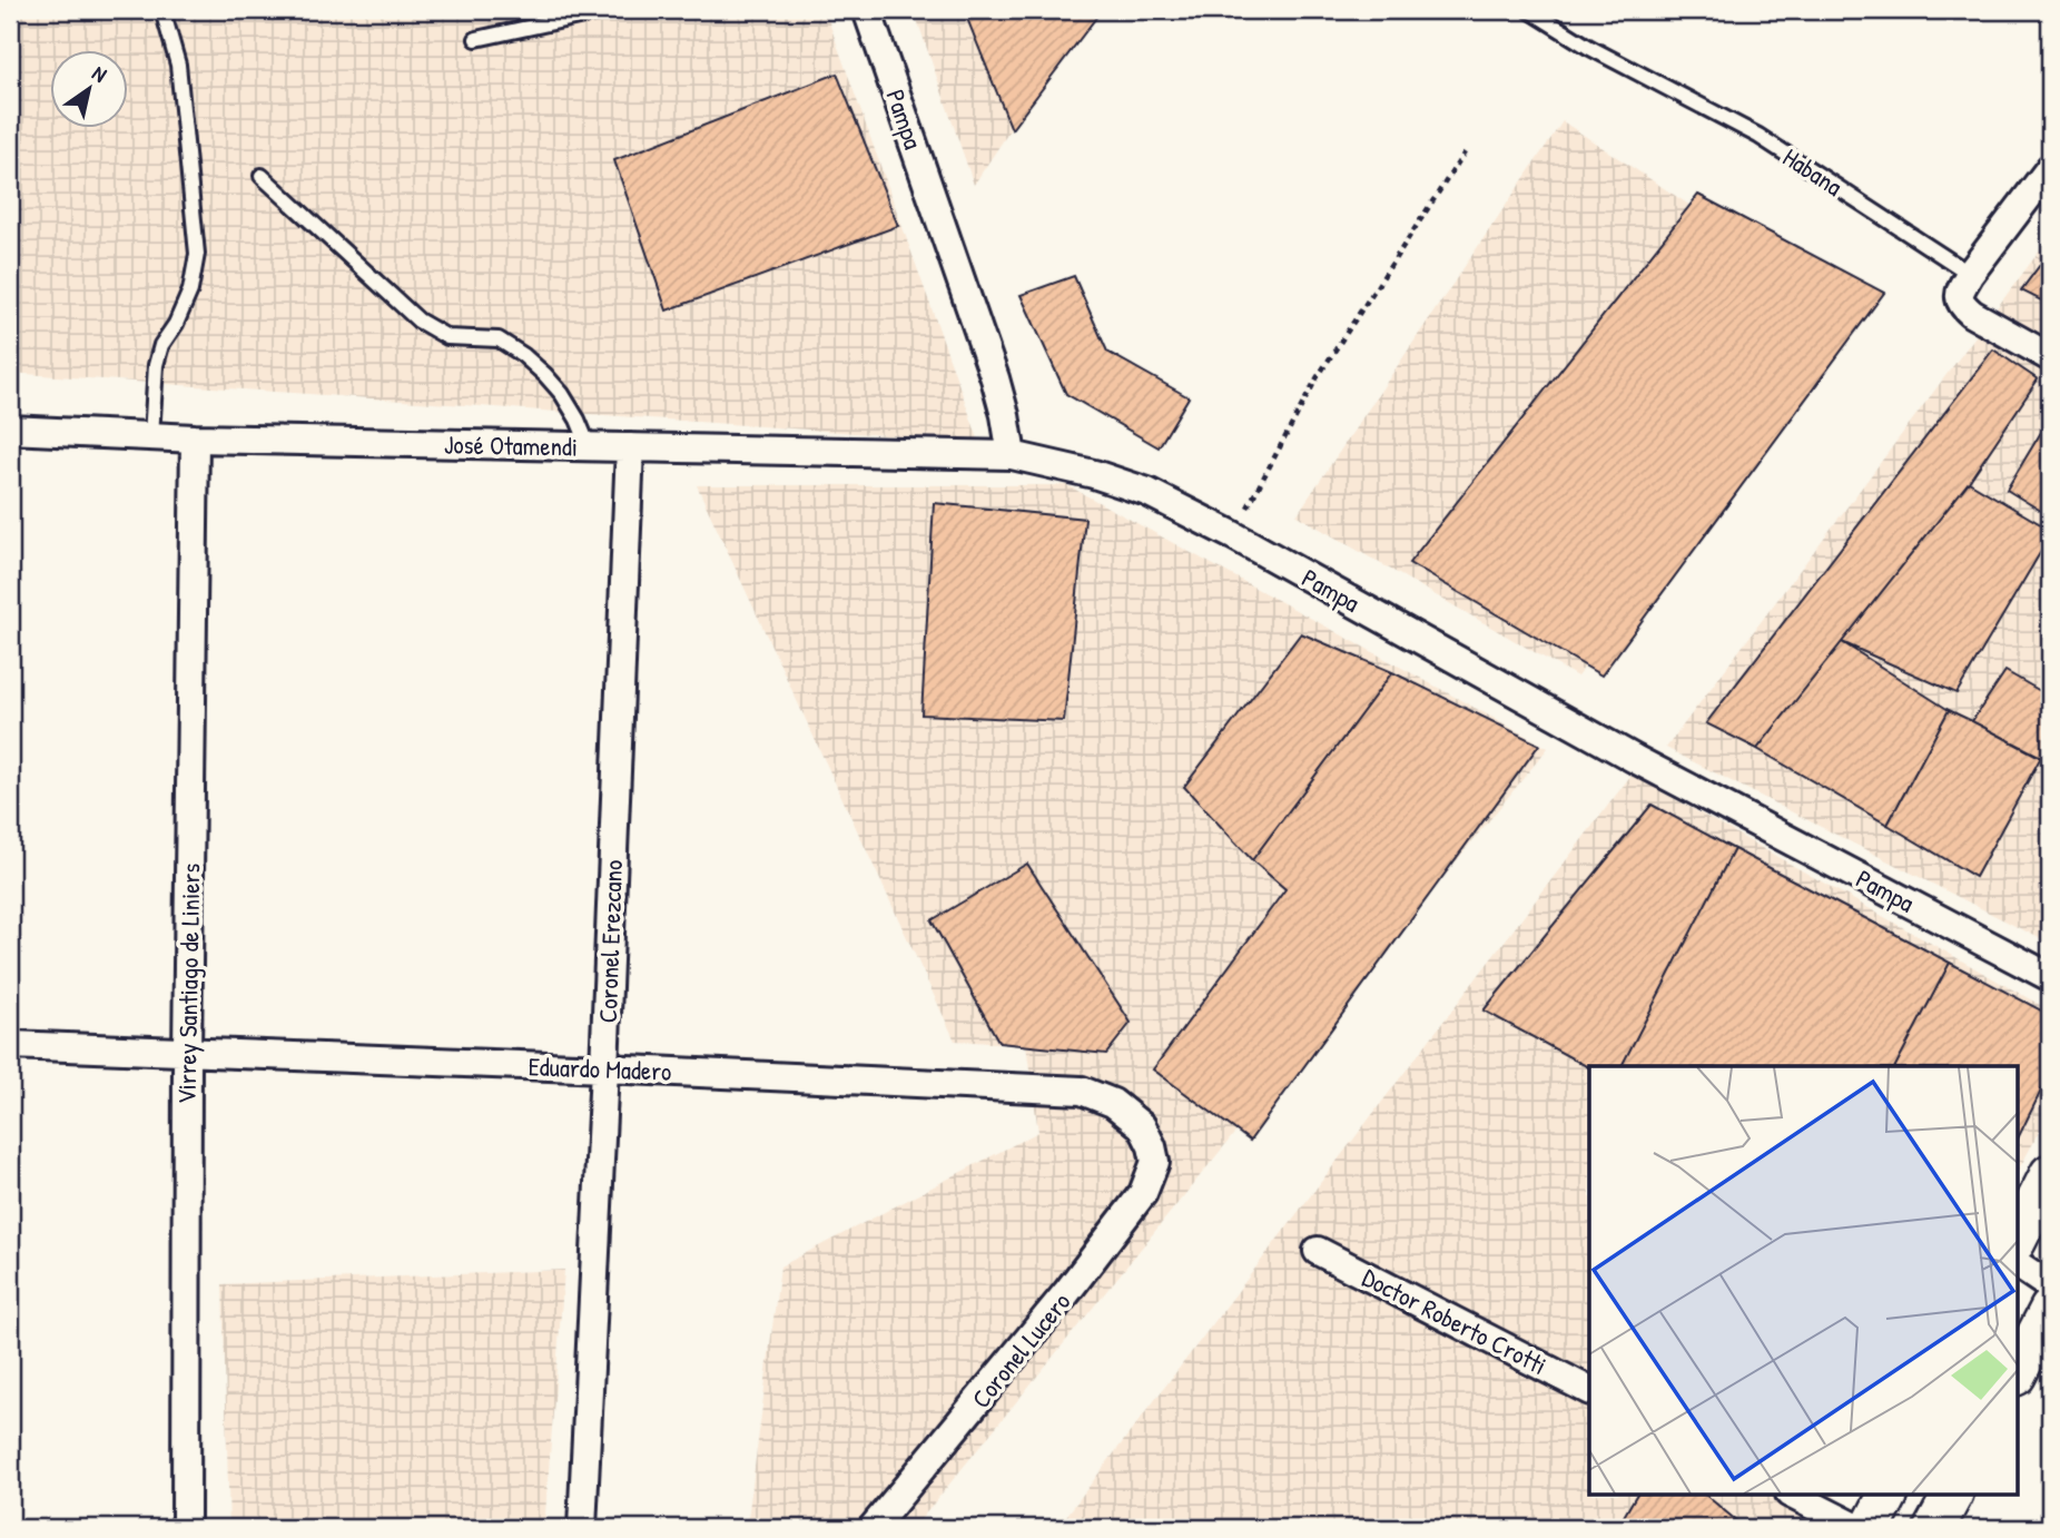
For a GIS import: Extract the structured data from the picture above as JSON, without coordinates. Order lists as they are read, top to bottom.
{
  "streets": {
    "street": [
      "Pampa",
      "José Otamendi",
      "Coronel Erezcano",
      "Virrey Santiago de Liniers",
      "Eduardo Madero",
      "Doctor Roberto Crotti",
      "Coronel Lucero"
    ],
    "lane": ["Habana"]
  },
  "crossings": [
    ["Pampa", "José Otamendi"],
    ["José Otamendi", "Coronel Erezcano"],
    ["José Otamendi", "Virrey Santiago de Liniers"],
    ["Coronel Erezcano", "Eduardo Madero"],
    ["Virrey Santiago de Liniers", "Eduardo Madero"],
    ["Eduardo Madero", "Coronel Lucero"]
  ],
  "north": "top right"
}
